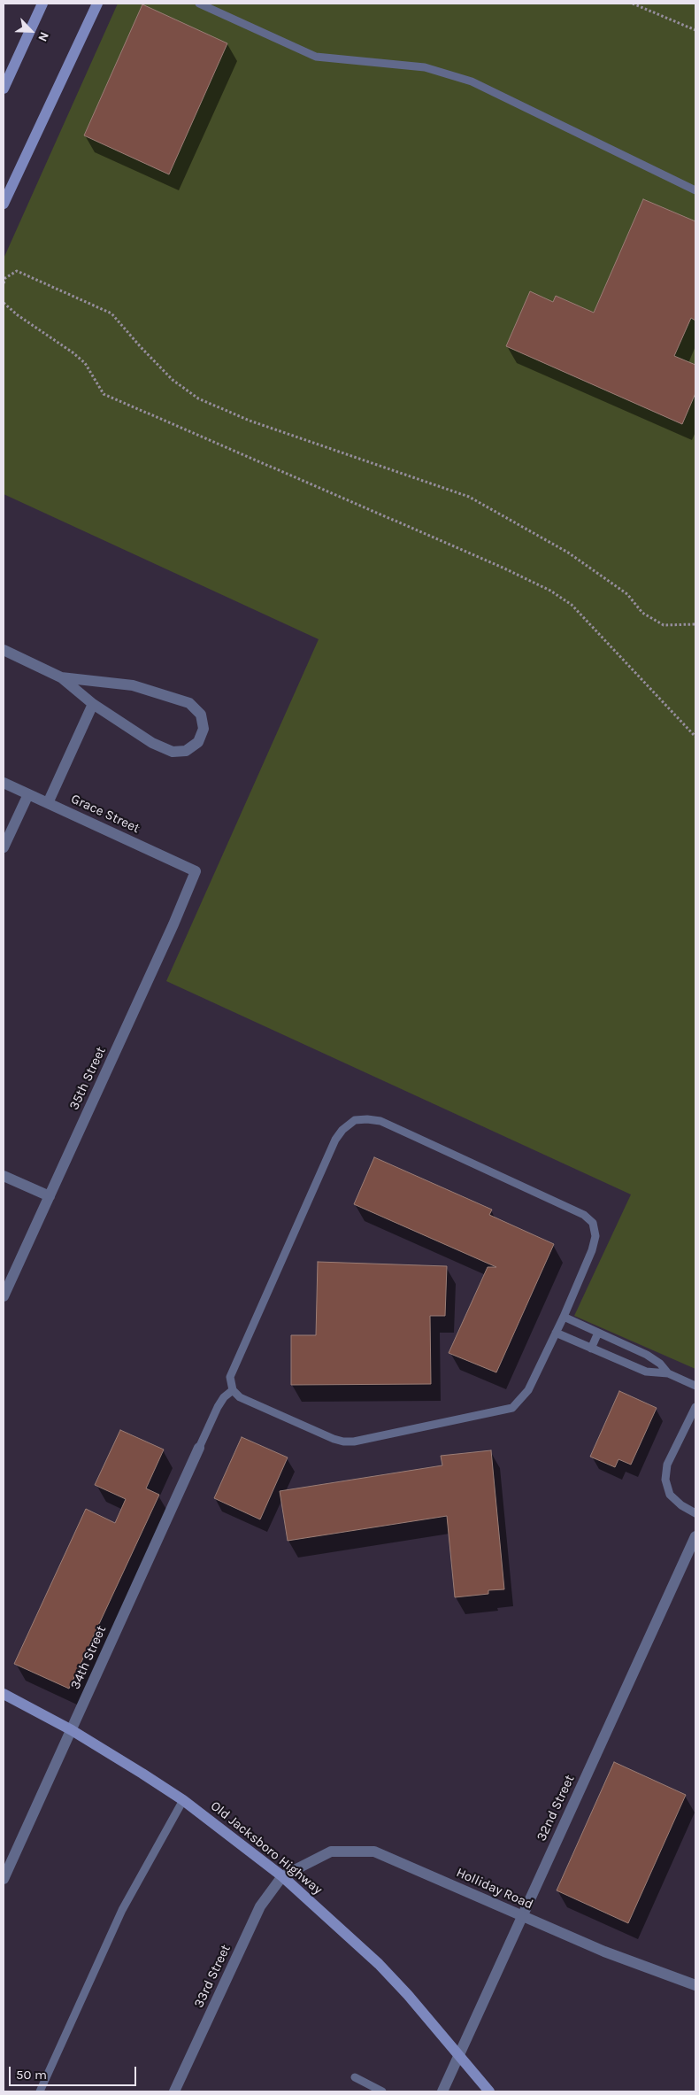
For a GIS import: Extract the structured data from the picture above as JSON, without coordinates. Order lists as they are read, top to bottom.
{
  "streets": {
    "main road": ["Old Jacksboro Highway"],
    "street": [
      "Grace Street",
      "35th Street",
      "34th Street",
      "32nd Street",
      "Holliday Road",
      "33rd Street"
    ]
  },
  "crossings": [
    ["Grace Street", "35th Street"],
    ["34th Street", "Old Jacksboro Highway"],
    ["32nd Street", "Old Jacksboro Highway"],
    ["32nd Street", "Holliday Road"],
    ["Old Jacksboro Highway", "Holliday Road"],
    ["Old Jacksboro Highway", "33rd Street"],
    ["Holliday Road", "33rd Street"]
  ],
  "scale_bar": "50 m",
  "north": "bottom right"
}
